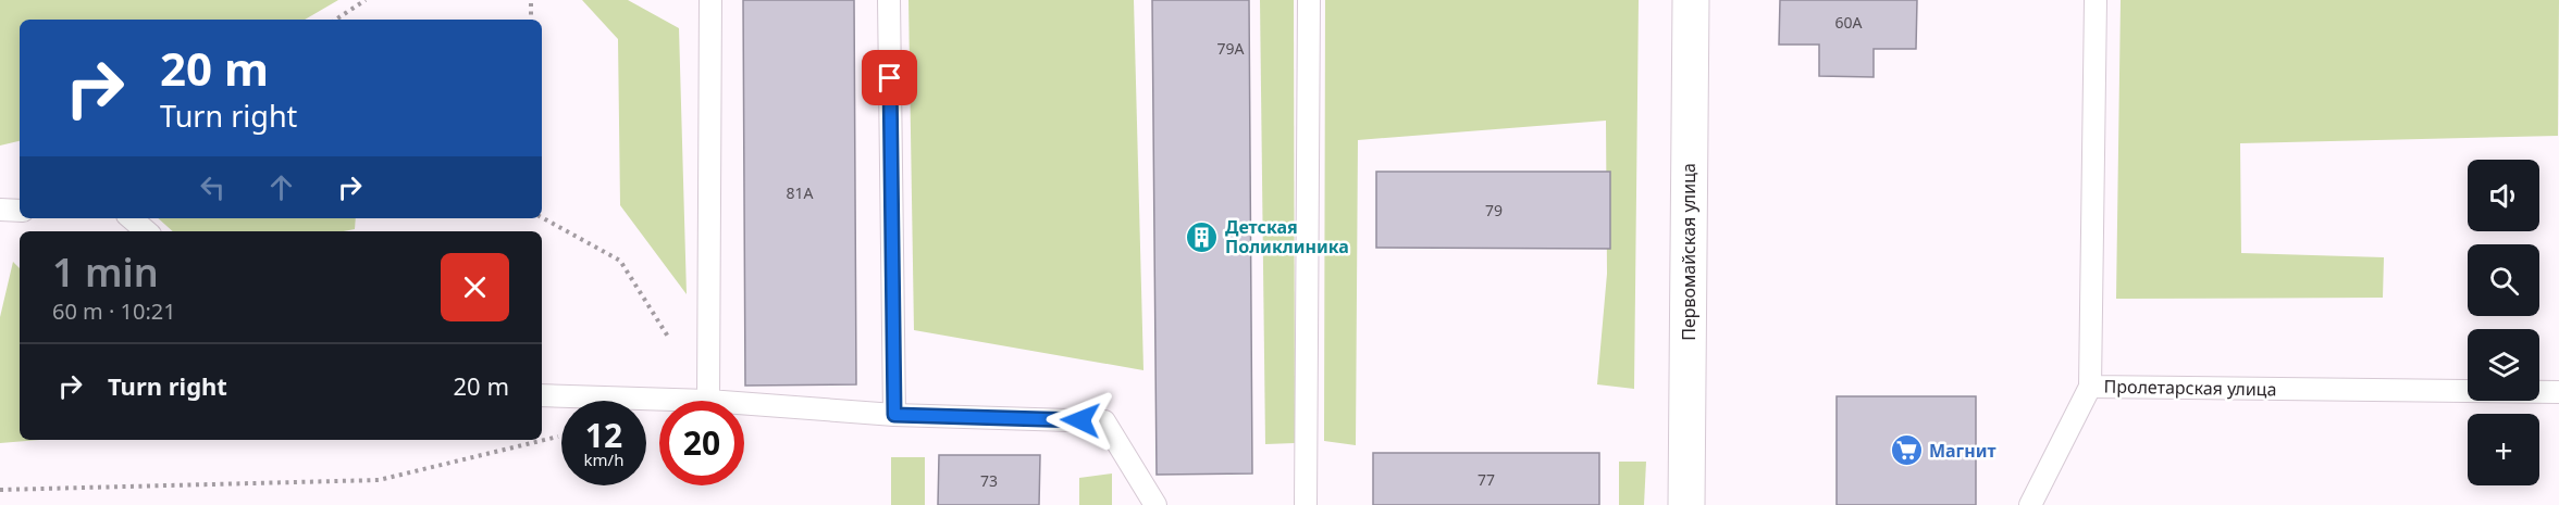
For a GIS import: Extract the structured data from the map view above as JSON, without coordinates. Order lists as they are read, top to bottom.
{
  "streets": {
    "main road": ["Первомайская улица"],
    "lane": ["Пролетарская улица"]
  },
  "places": {
    "building": ["Детская Поликлиника"],
    "supermarket": ["Магнит"]
  },
  "house_numbers": [
    "60А",
    "79А",
    "81А",
    "79",
    "77",
    "73"
  ],
  "page": {
    "turn": ["20 m", "Turn right"],
    "map_buttons": "+",
    "heading": ["1 min", "60 m · 10:21"],
    "list": [
      {
        "name": "Turn right",
        "value": "20 m"
      }
    ],
    "speed": "12 km/h",
    "limit": "20"
  }
}
